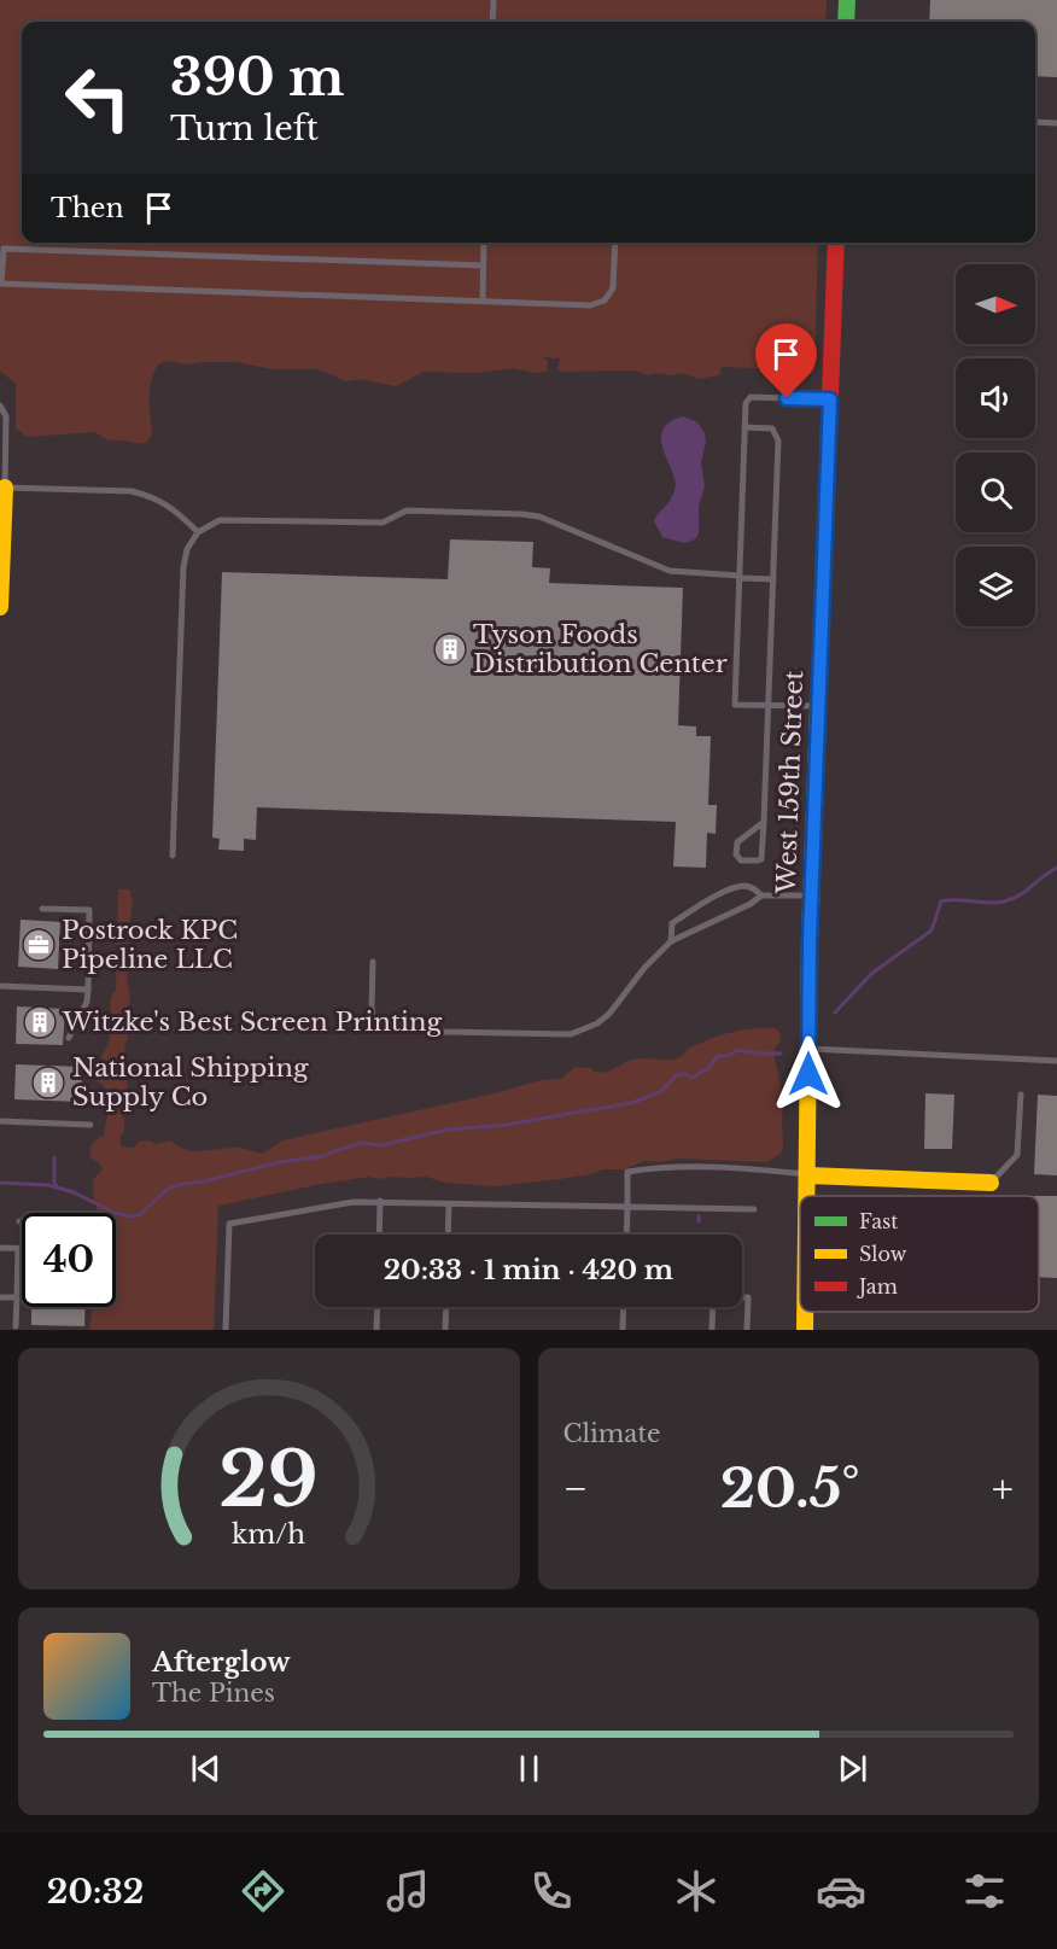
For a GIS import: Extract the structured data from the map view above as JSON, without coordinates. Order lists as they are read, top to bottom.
{
  "streets": {
    "street": ["West 159th Street"]
  },
  "places": {
    "building": ["Tyson Foods Distribution Center", "Witzke's Best Screen Printing", "National Shipping Supply Co"],
    "office": ["Postrock KPC Pipeline LLC"]
  },
  "legend": ["Fast", "Slow", "Jam"],
  "north": "right",
  "page": {
    "turn": ["390 m", "Turn left"],
    "then": "Then",
    "limit": "40",
    "trip": "20:33 · 1 min · 420 m",
    "tile": "Climate",
    "heat": ["−", "20.5°", "+"],
    "song": ["Afterglow", "The Pines"],
    "tabs": "20:32",
    "gauge": ["29", "km/h"]
  }
}
